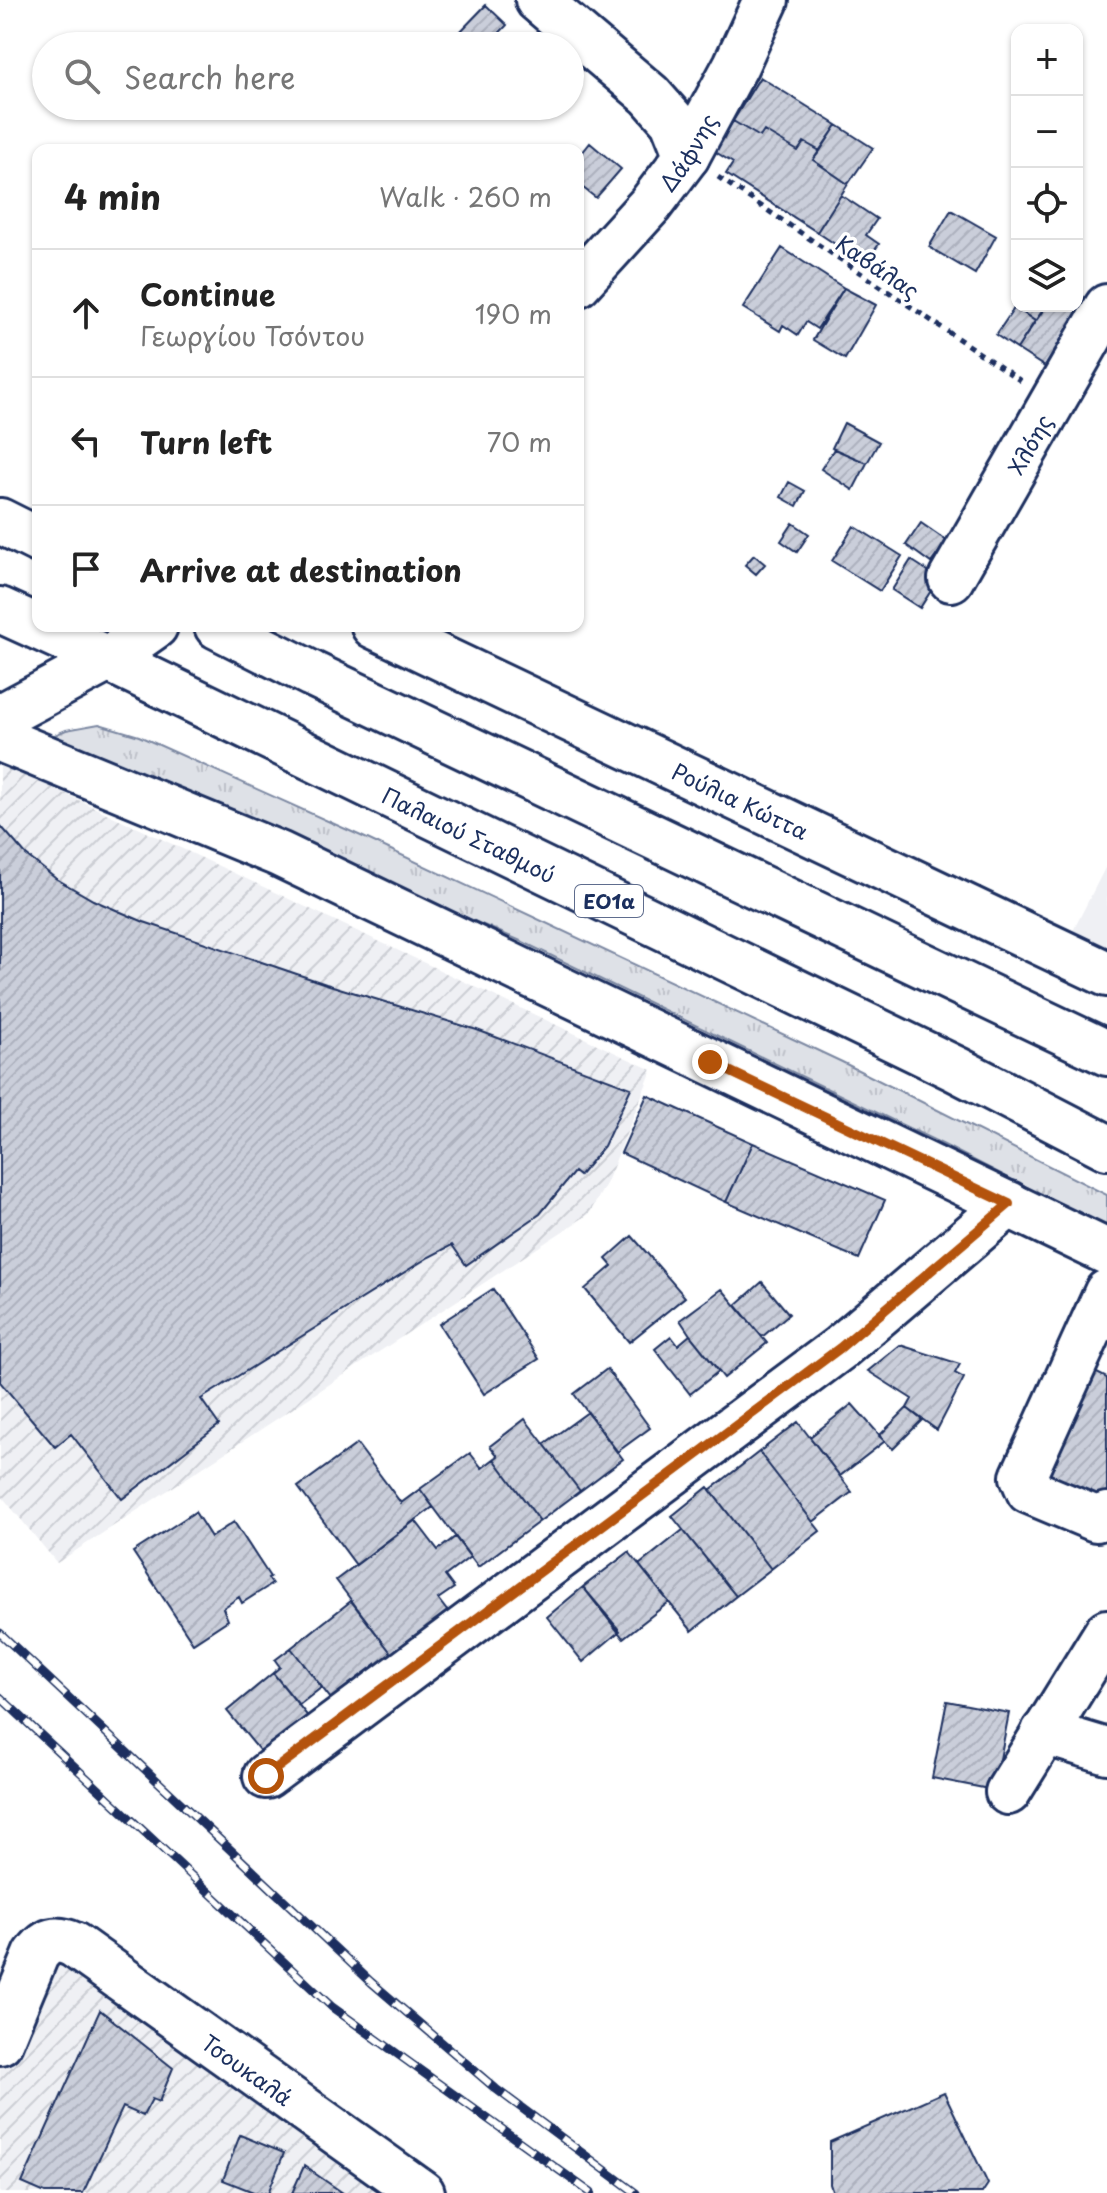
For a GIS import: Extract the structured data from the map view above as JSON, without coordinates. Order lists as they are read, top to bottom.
{
  "streets": {
    "main road": [
      "Δάφνης",
      "Χλόης",
      "Ρούλια Κώττα",
      "Παλαιού Σταθμού",
      "ΕΟ1α",
      "Τσουκαλά"
    ],
    "path": ["Καβάλας"]
  },
  "crossings": [
    ["Δάφνης", "Καβάλας"],
    ["Καβάλας", "Χλόης"]
  ],
  "page": {
    "map_buttons": ["+", "−"],
    "search": "Search here",
    "heading": ["4 min", "Walk · 260 m"],
    "list": [
      ["Continue", "Γεωργίου Τσόντου", "190 m"],
      ["Turn left", "70 m"],
      "Arrive at destination"
    ]
  }
}
